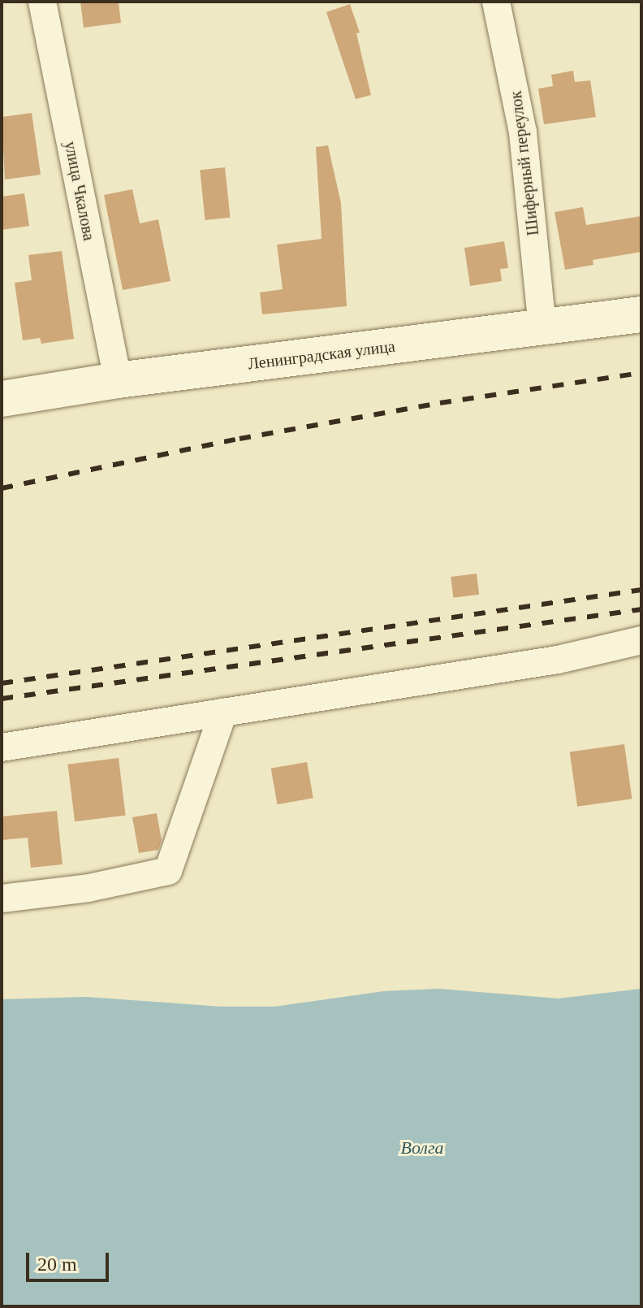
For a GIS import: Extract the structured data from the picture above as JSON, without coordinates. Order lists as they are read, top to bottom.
{
  "streets": {
    "main road": ["Ленинградская улица"],
    "street": ["Шиферный переулок", "улица Чкалова"]
  },
  "crossings": [
    ["Шиферный переулок", "Ленинградская улица"],
    ["улица Чкалова", "Ленинградская улица"]
  ],
  "water": ["Волга"],
  "scale_bar": "20 m"
}
